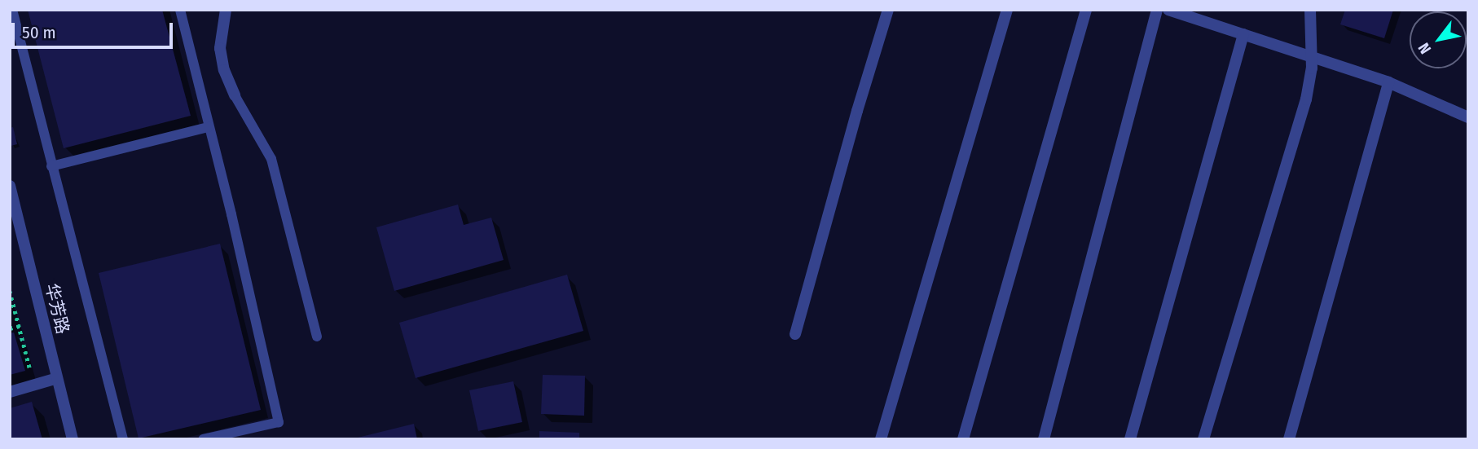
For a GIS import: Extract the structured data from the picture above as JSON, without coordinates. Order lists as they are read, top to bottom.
{
  "streets": {
    "street": ["华芳路"]
  },
  "scale_bar": "50 m",
  "north": "bottom left"
}
